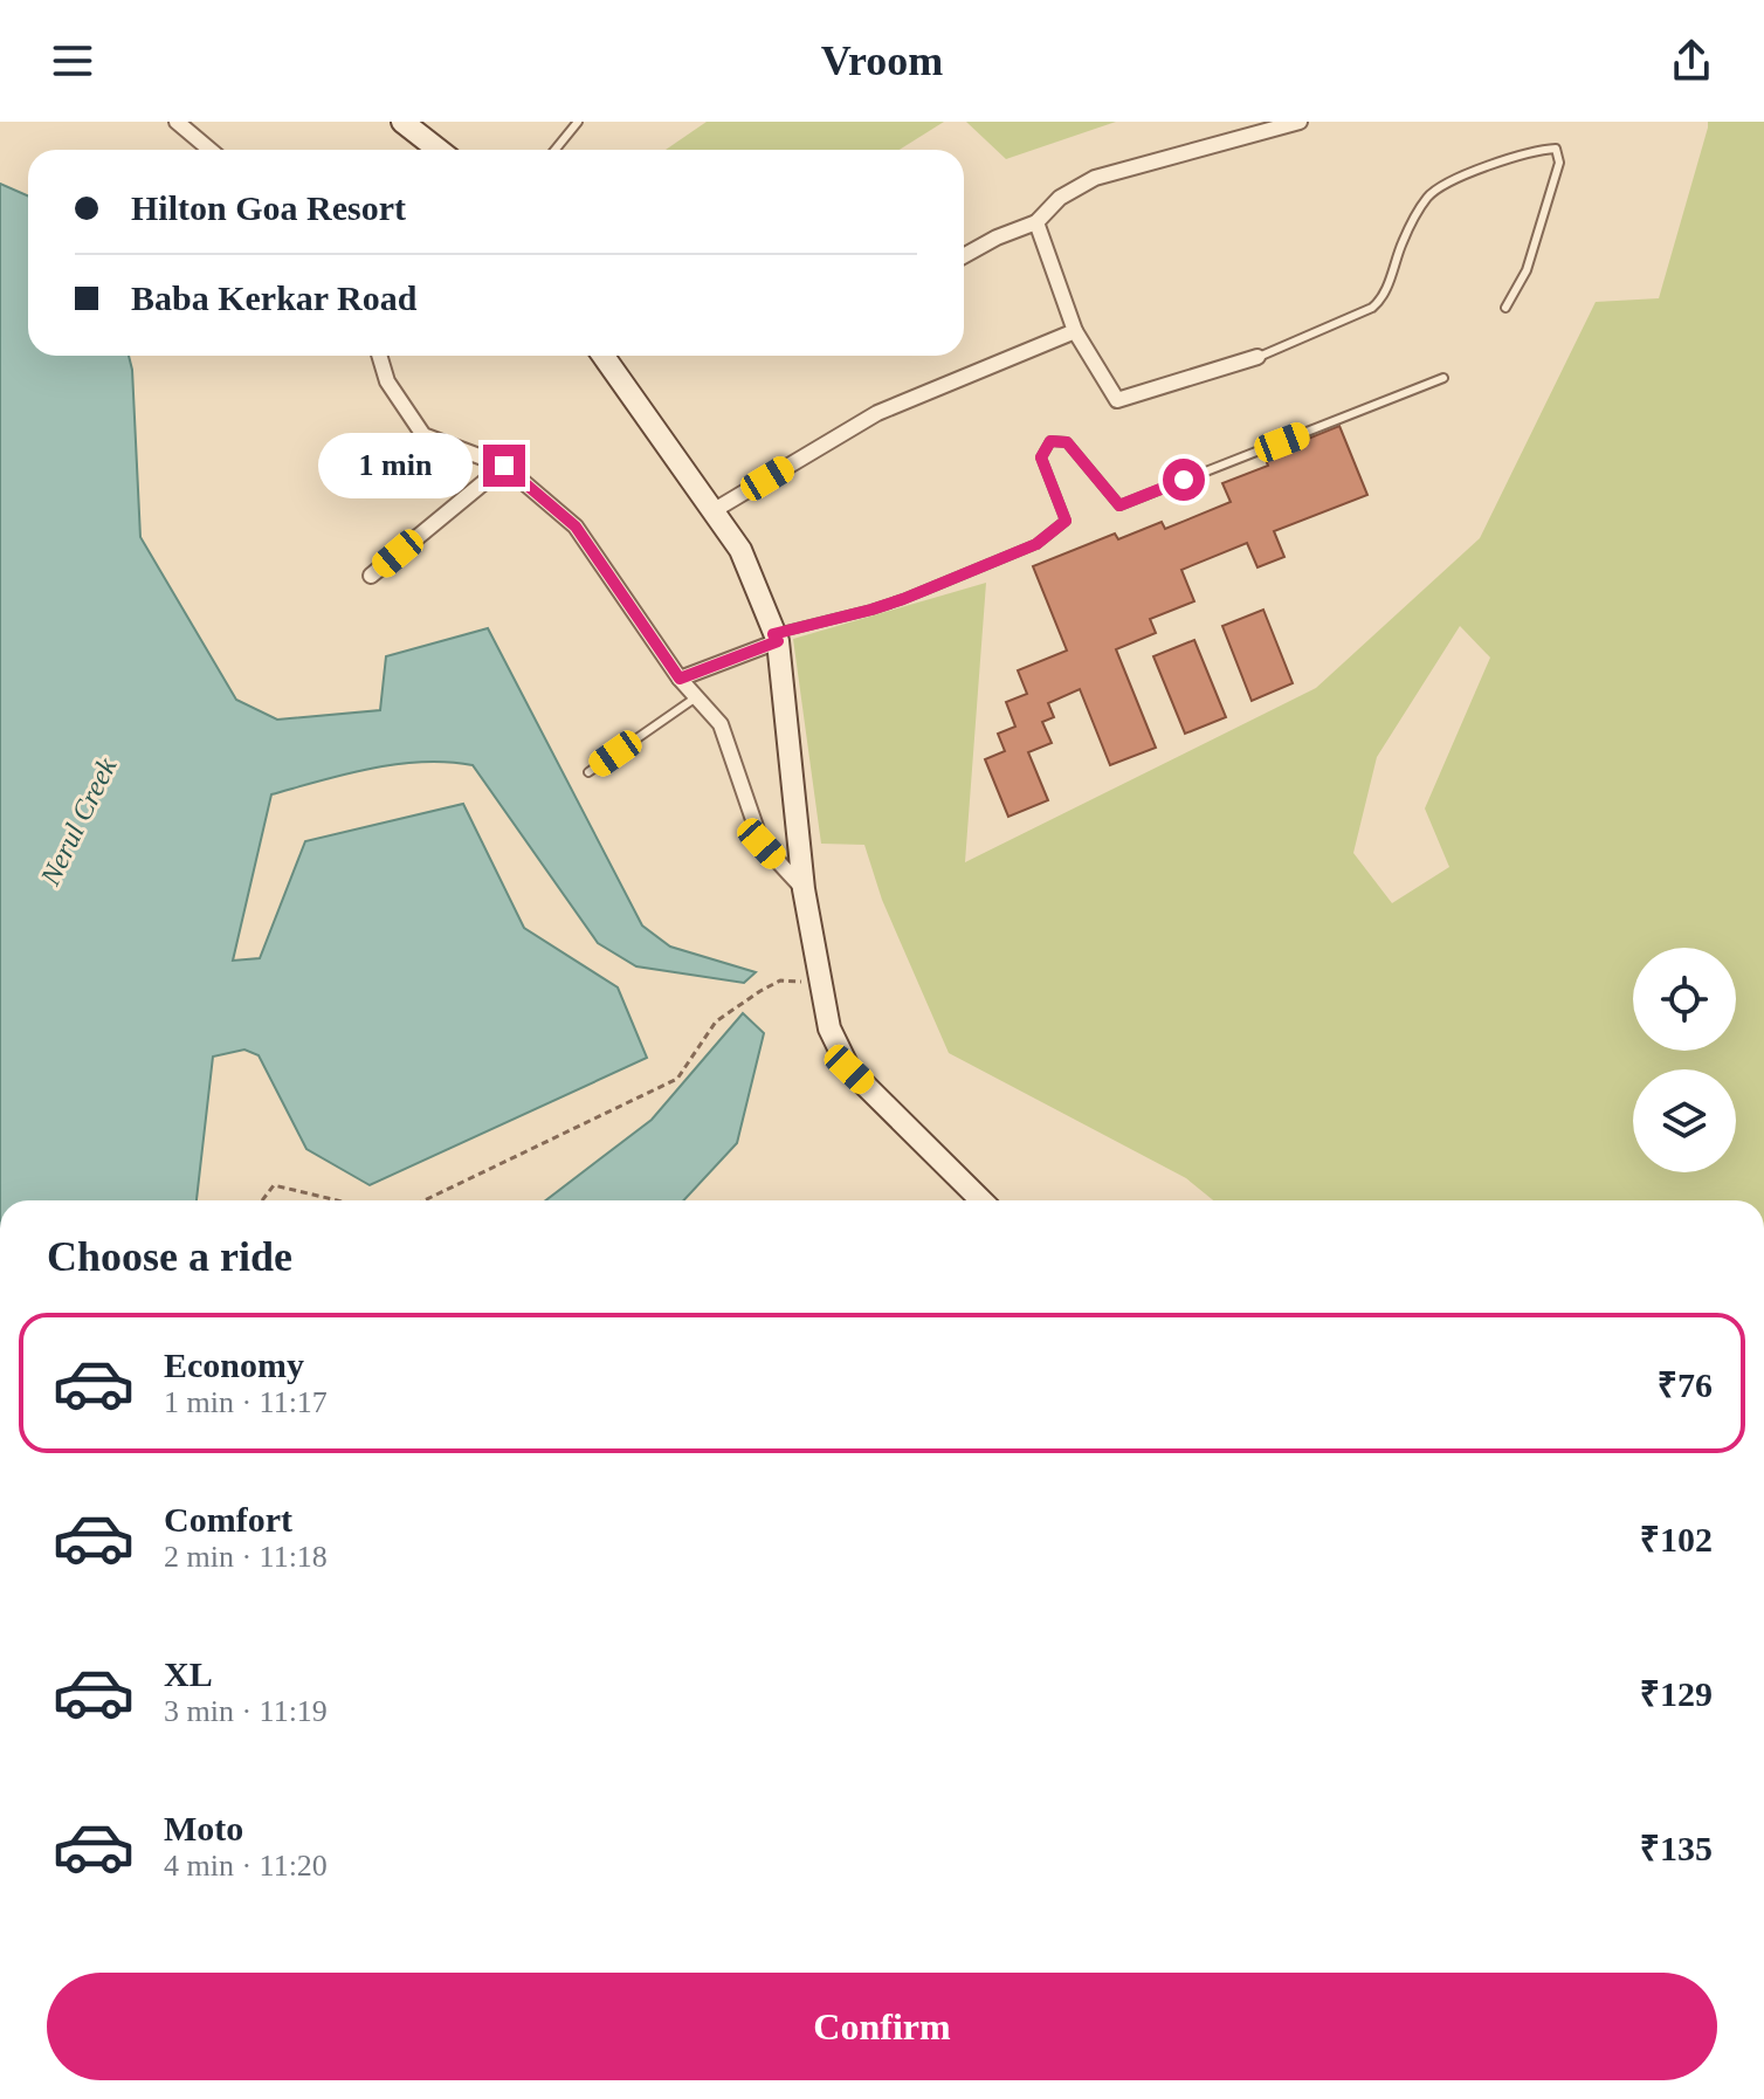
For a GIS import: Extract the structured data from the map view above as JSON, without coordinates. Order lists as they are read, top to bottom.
{
  "water": ["Nerul Creek"],
  "page": {
    "header": "Vroom",
    "banner": ["Hilton Goa Resort", "Baba Kerkar Road"],
    "bubble": "1 min",
    "heading": "Choose a ride",
    "list": [
      {
        "name": "Economy",
        "note": "1 min · 11:17",
        "value": "₹76"
      },
      {
        "name": "Comfort",
        "note": "2 min · 11:18",
        "value": "₹102"
      },
      {
        "name": "XL",
        "note": "3 min · 11:19",
        "value": "₹129"
      },
      {
        "name": "Moto",
        "note": "4 min · 11:20",
        "value": "₹135"
      }
    ],
    "buttons": "Confirm"
  }
}
